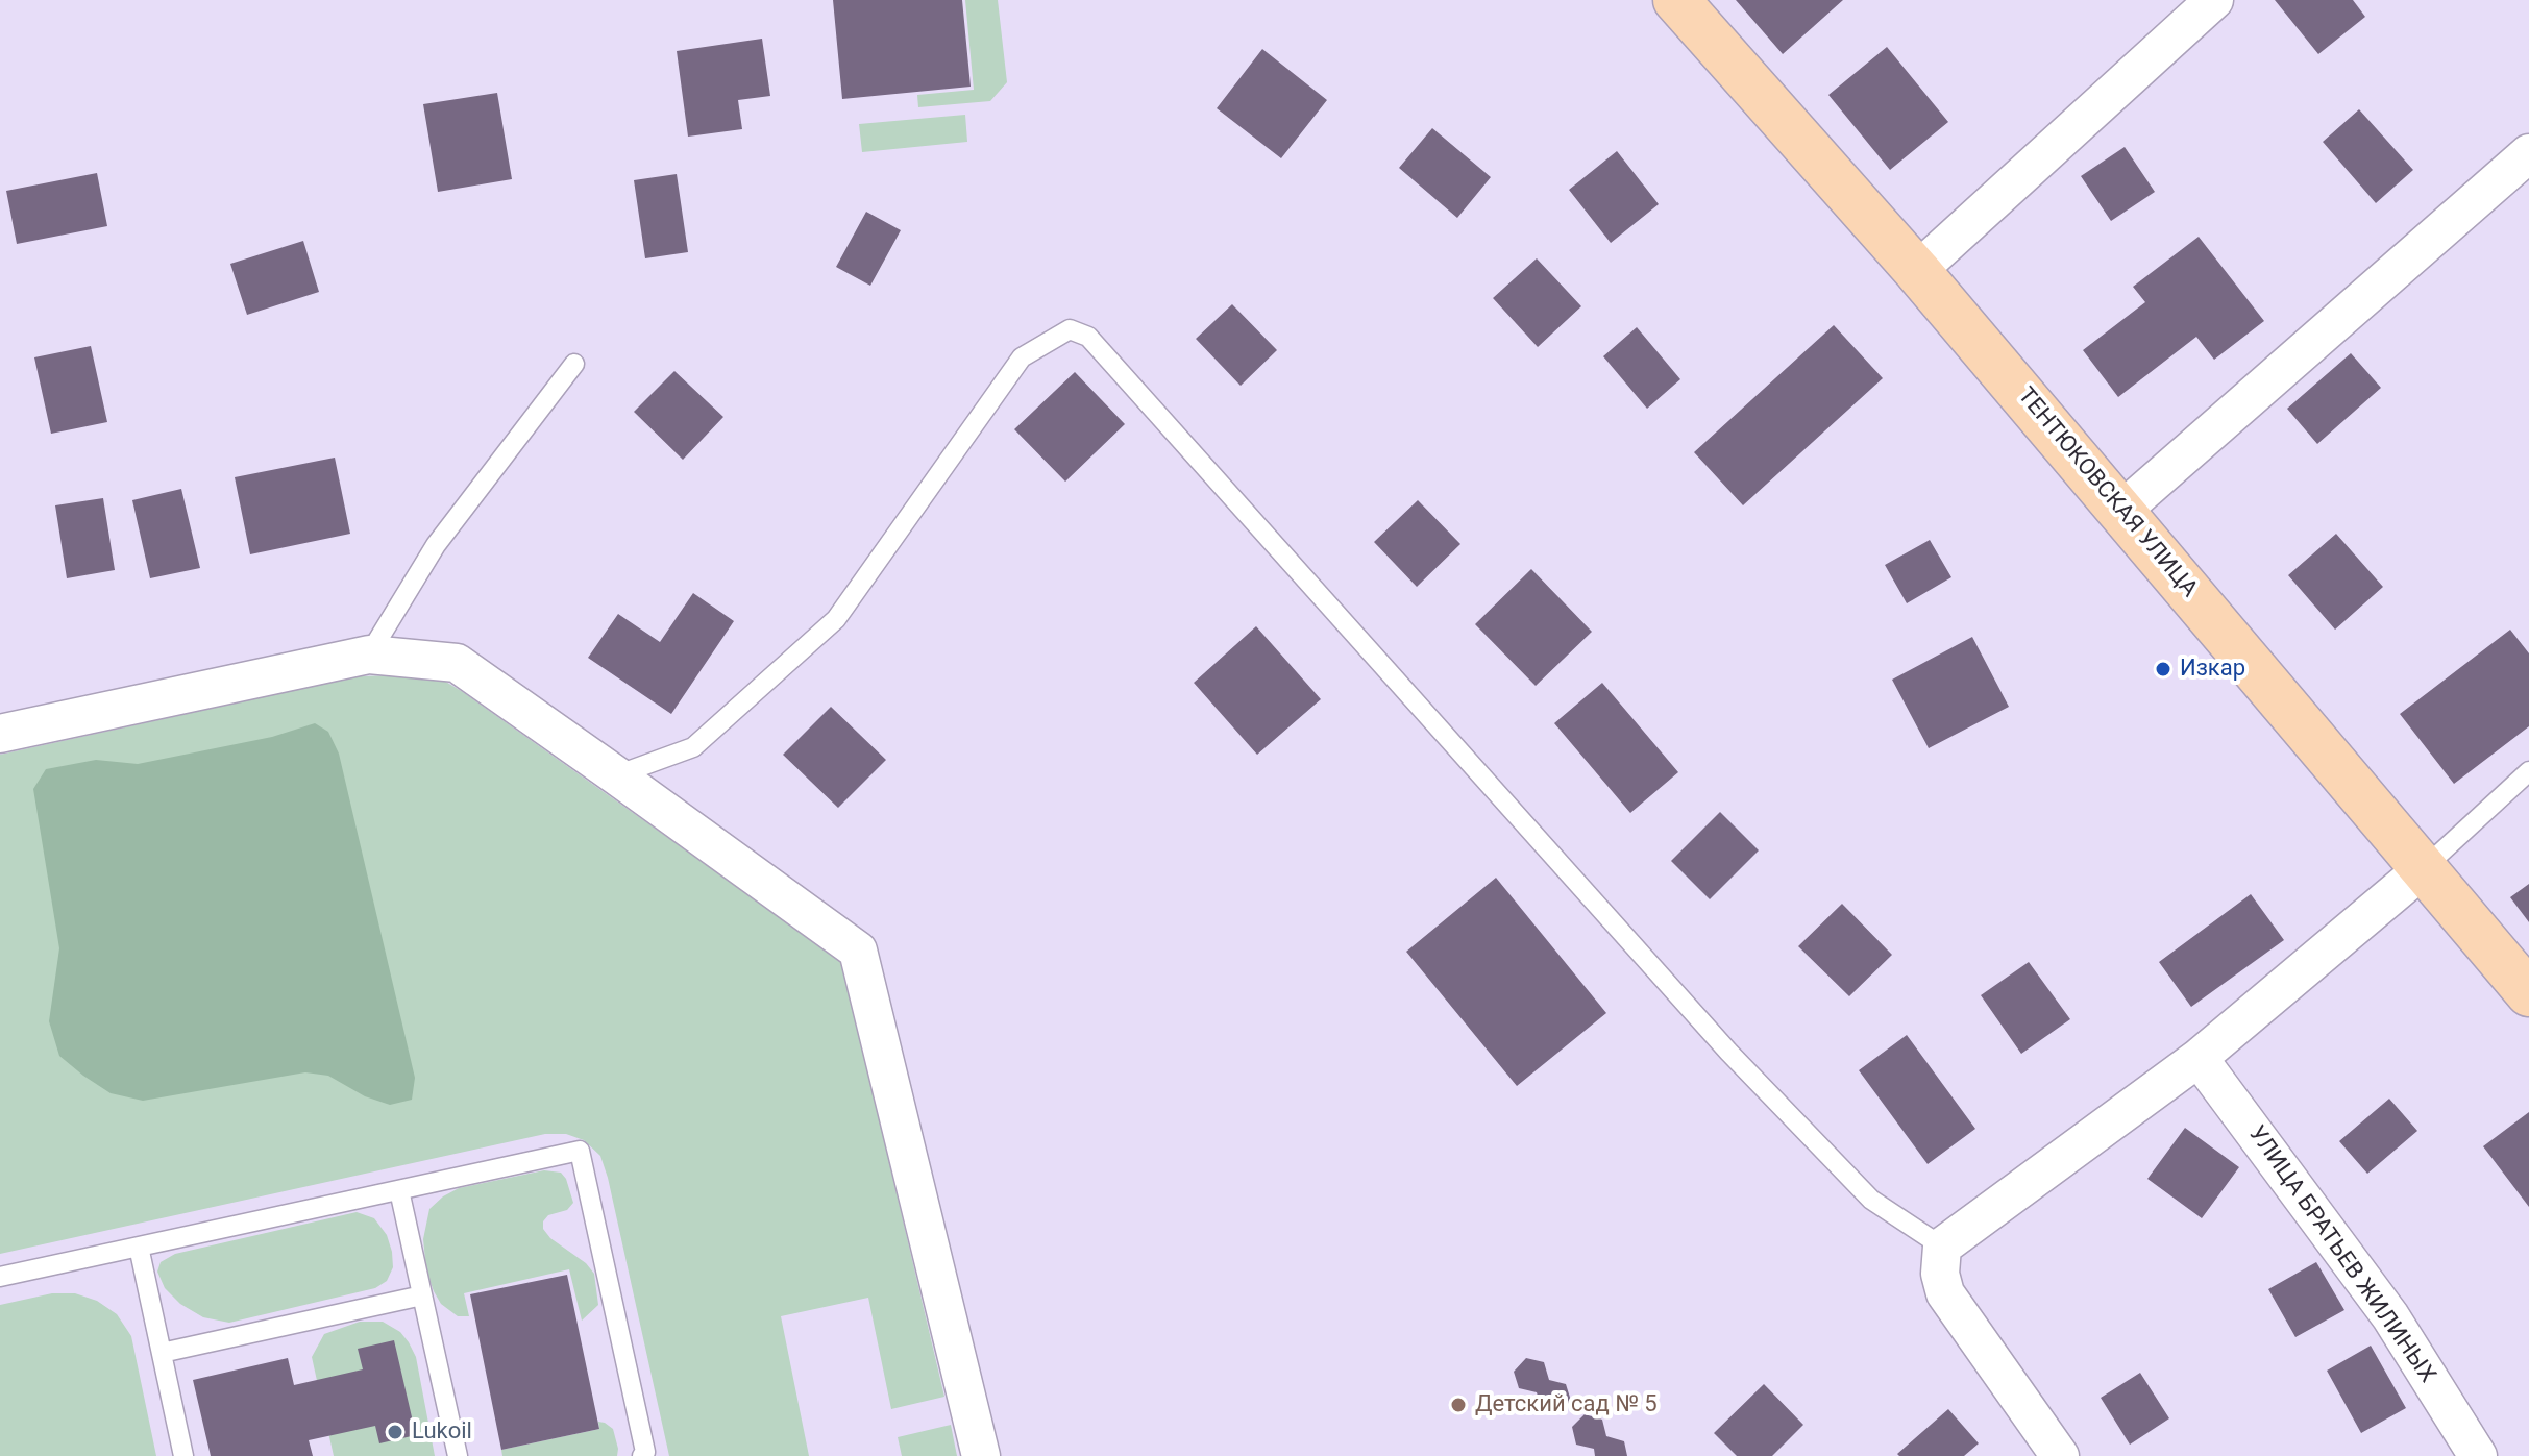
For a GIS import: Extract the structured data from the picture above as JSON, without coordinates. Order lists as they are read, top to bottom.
{
  "streets": {
    "street": ["ТЕНТЮКОВСКАЯ УЛИЦА", "УЛИЦА БРАТЬЕВ ЖИЛИНЫХ"]
  },
  "places": ["Изкар", "Детский сад № 5", "Lukoil"]
}
